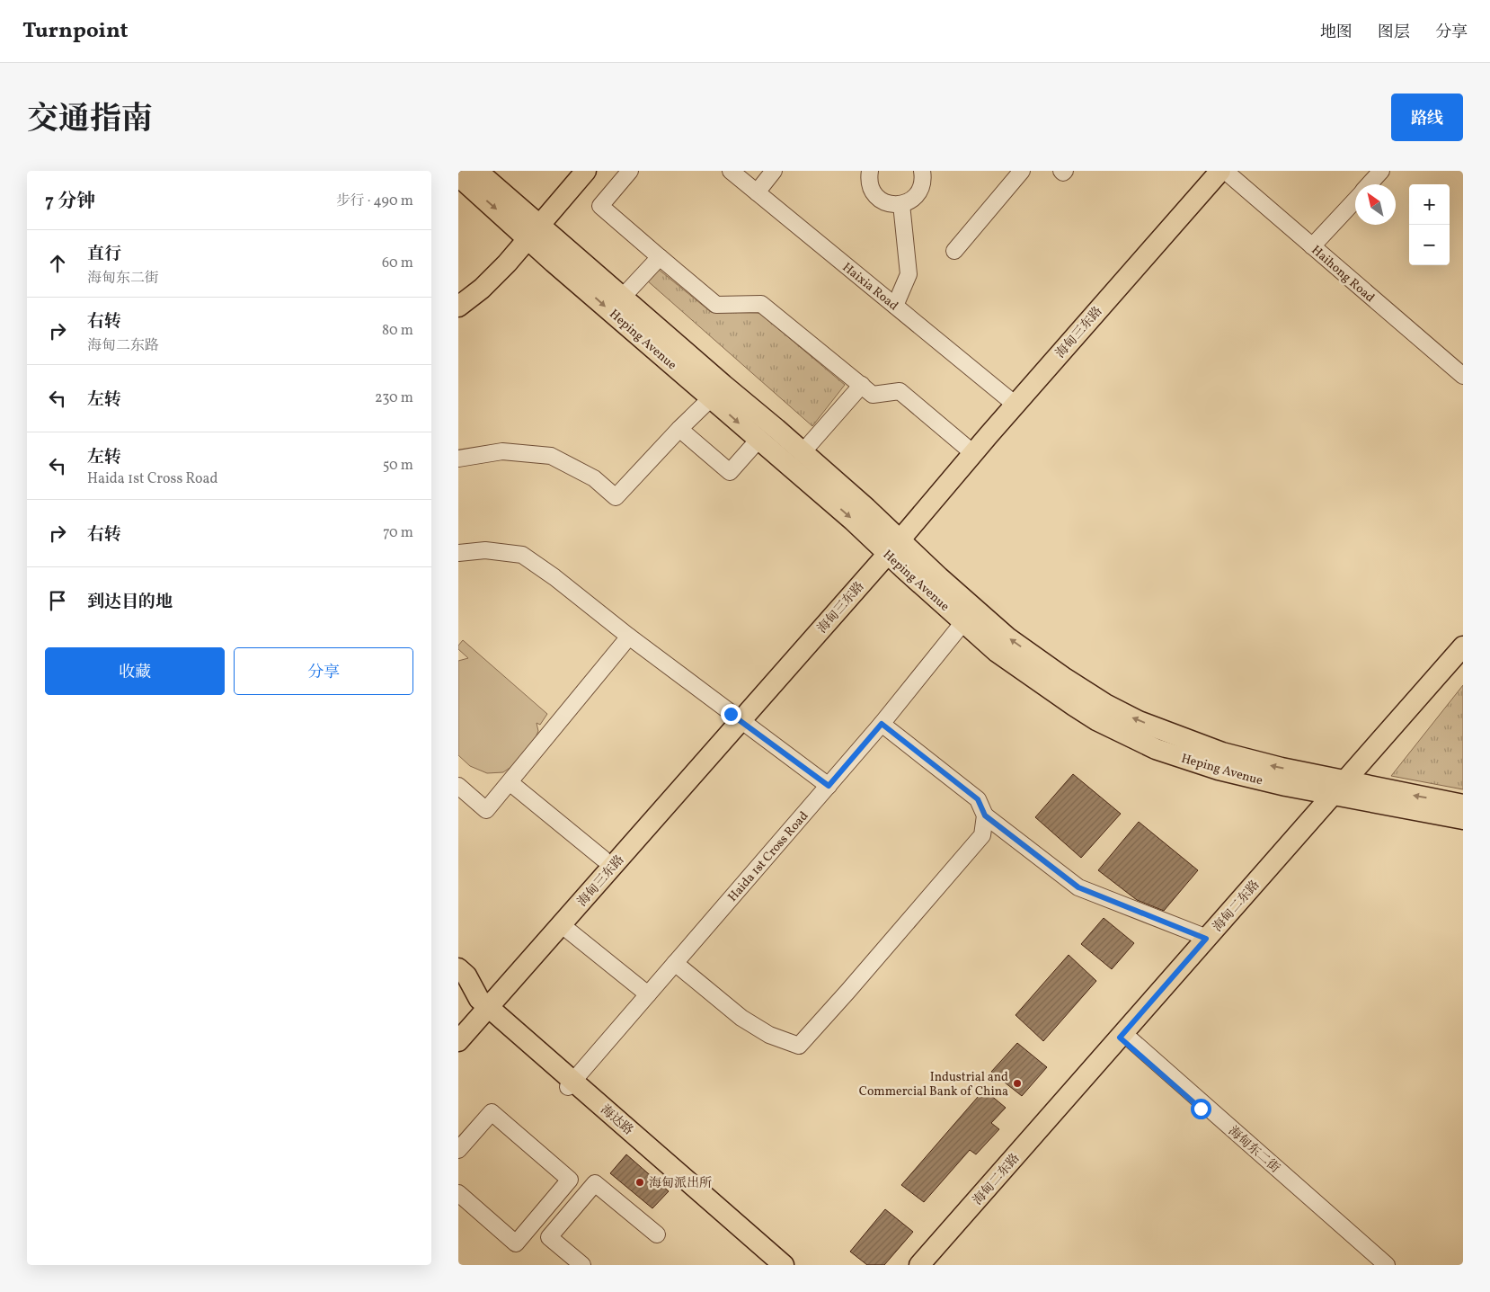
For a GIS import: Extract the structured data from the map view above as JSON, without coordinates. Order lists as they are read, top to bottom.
{
  "streets": {
    "main road": [
      "海甸三东路",
      "Heping Avenue",
      "海甸二东路",
      "海达路"
    ],
    "street": [
      "Haihong Road",
      "Haixia Road",
      "Haida 1st Cross Road",
      "海甸东二街"
    ]
  },
  "crossings": [
    ["海甸三东路", "Heping Avenue"],
    ["海甸三东路", "海达路"],
    ["Heping Avenue", "Haida 1st Cross Road"],
    ["Heping Avenue", "海甸二东路"],
    ["Haida 1st Cross Road", "海达路"],
    ["海甸二东路", "海甸东二街"]
  ],
  "places": ["Industrial and Commercial Bank of China", "海甸派出所"],
  "north": "top left",
  "page": {
    "header": "Turnpoint",
    "nav": ["地图", "图层", "分享"],
    "title": "交通指南",
    "buttons": [
      "路线",
      ["收藏", "分享"]
    ],
    "heading": ["7 分钟", "步行 · 490 m"],
    "map_buttons": ["+", "−"],
    "list": [
      ["直行", "海甸东二街", "60 m"],
      ["右转", "海甸二东路", "80 m"],
      ["左转", "230 m"],
      ["左转", "Haida 1st Cross Road", "50 m"],
      ["右转", "70 m"],
      "到达目的地"
    ]
  }
}
